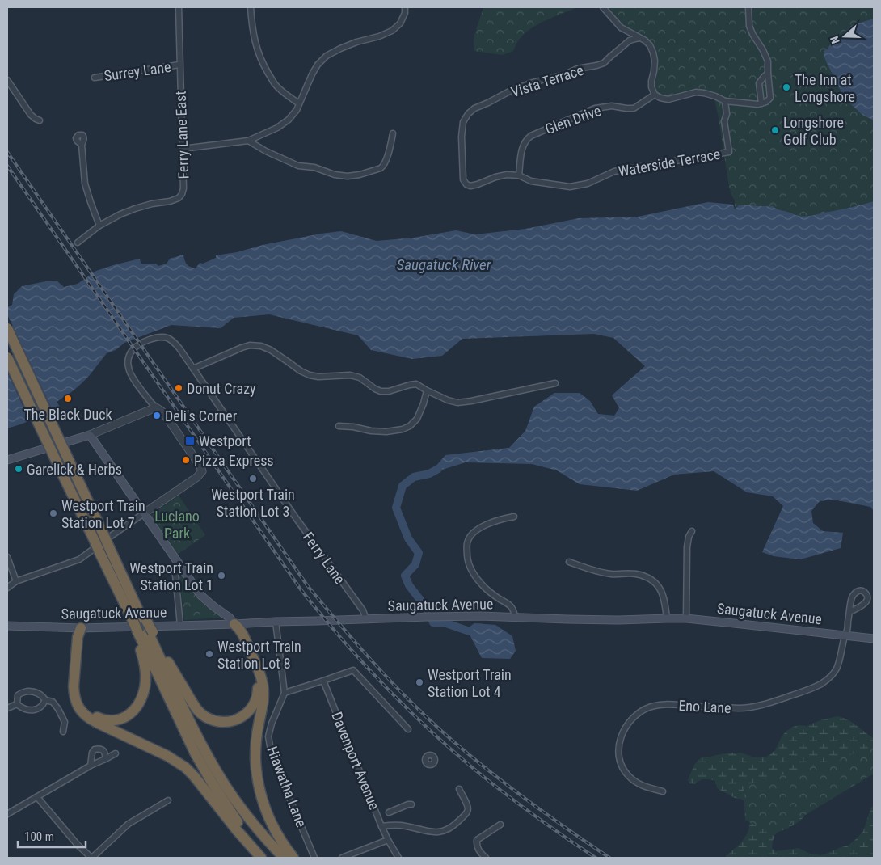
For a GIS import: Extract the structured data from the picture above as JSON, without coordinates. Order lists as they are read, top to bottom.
{
  "streets": {
    "main road": ["Saugatuck Avenue"],
    "street": [
      "Surrey Lane",
      "Vista Terrace",
      "Glen Drive",
      "Ferry Lane East",
      "Waterside Terrace",
      "Ferry Lane",
      "Eno Lane",
      "Davenport Avenue",
      "Hiawatha Lane"
    ]
  },
  "crossings": [
    ["Surrey Lane", "Ferry Lane East"],
    ["Vista Terrace", "Waterside Terrace"],
    ["Glen Drive", "Waterside Terrace"],
    ["Ferry Lane", "Saugatuck Avenue"],
    ["Saugatuck Avenue", "Eno Lane"]
  ],
  "water": ["Saugatuck River"],
  "parks": ["Luciano Park"],
  "places": {
    "other": [
      "The Inn at Longshore",
      "Longshore Golf Club",
      "Donut Crazy",
      "The Black Duck",
      "Deli's Corner",
      "Pizza Express",
      "Garelick & Herbs",
      "Westport Train Station Lot 3",
      "Westport Train Station Lot 7",
      "Westport Train Station Lot 1",
      "Westport Train Station Lot 8",
      "Westport Train Station Lot 4"
    ],
    "transit": ["Westport"]
  },
  "scale_bar": "100 m",
  "north": "left"
}
